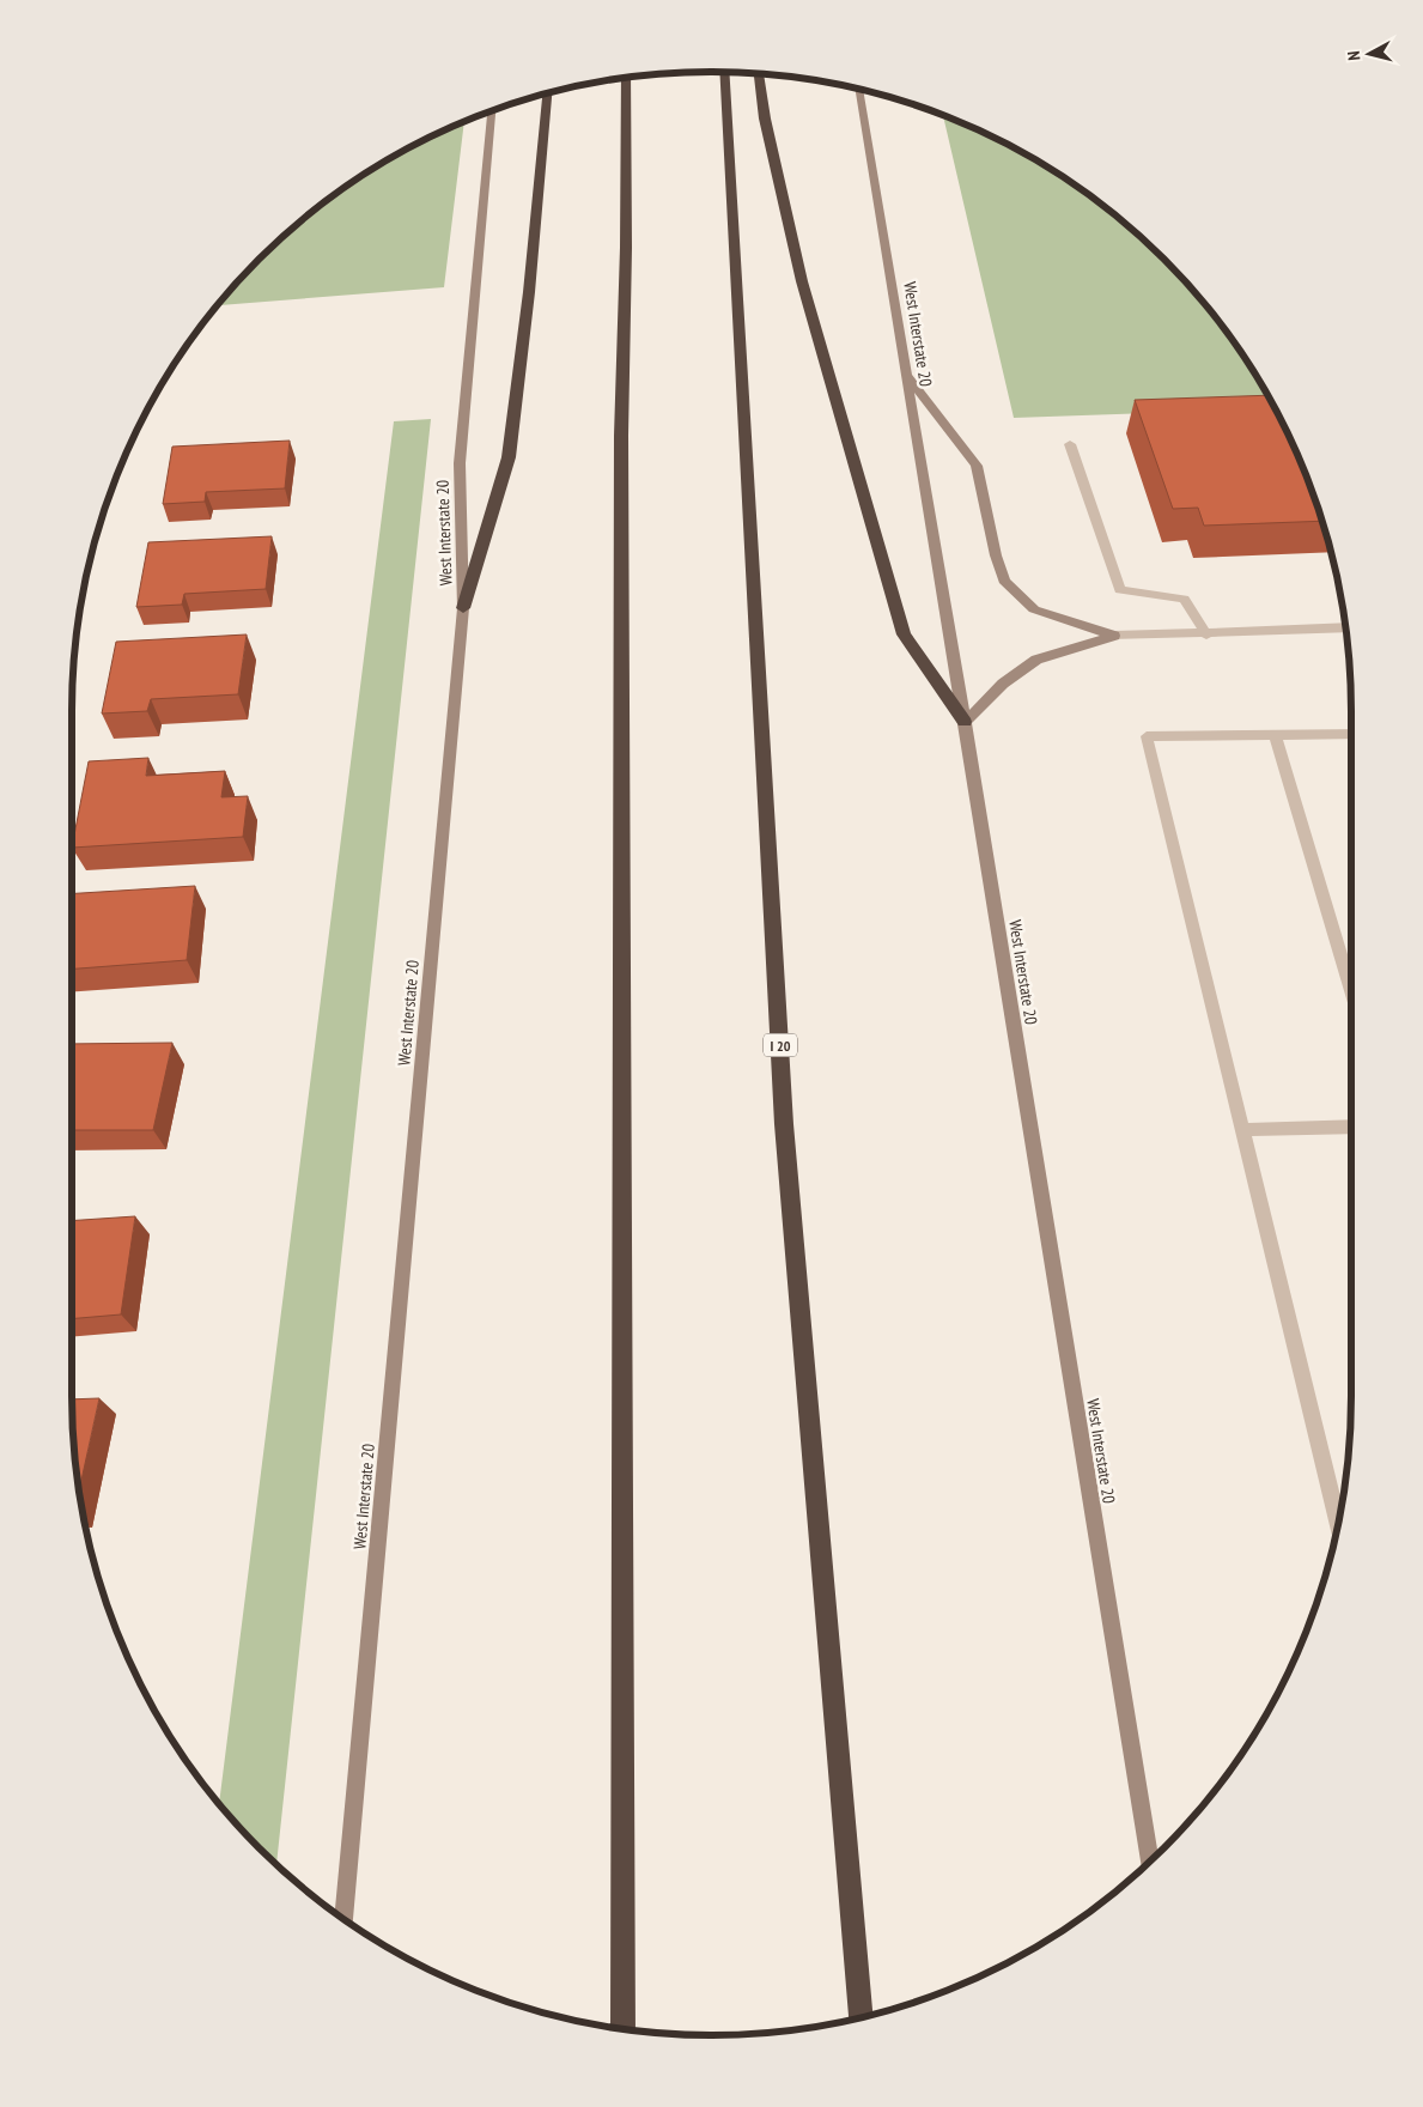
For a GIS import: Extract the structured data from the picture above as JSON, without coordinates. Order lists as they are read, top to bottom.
{
  "streets": {
    "highway": ["I 20"],
    "main road": ["West Interstate 20"]
  },
  "north": "left"
}
